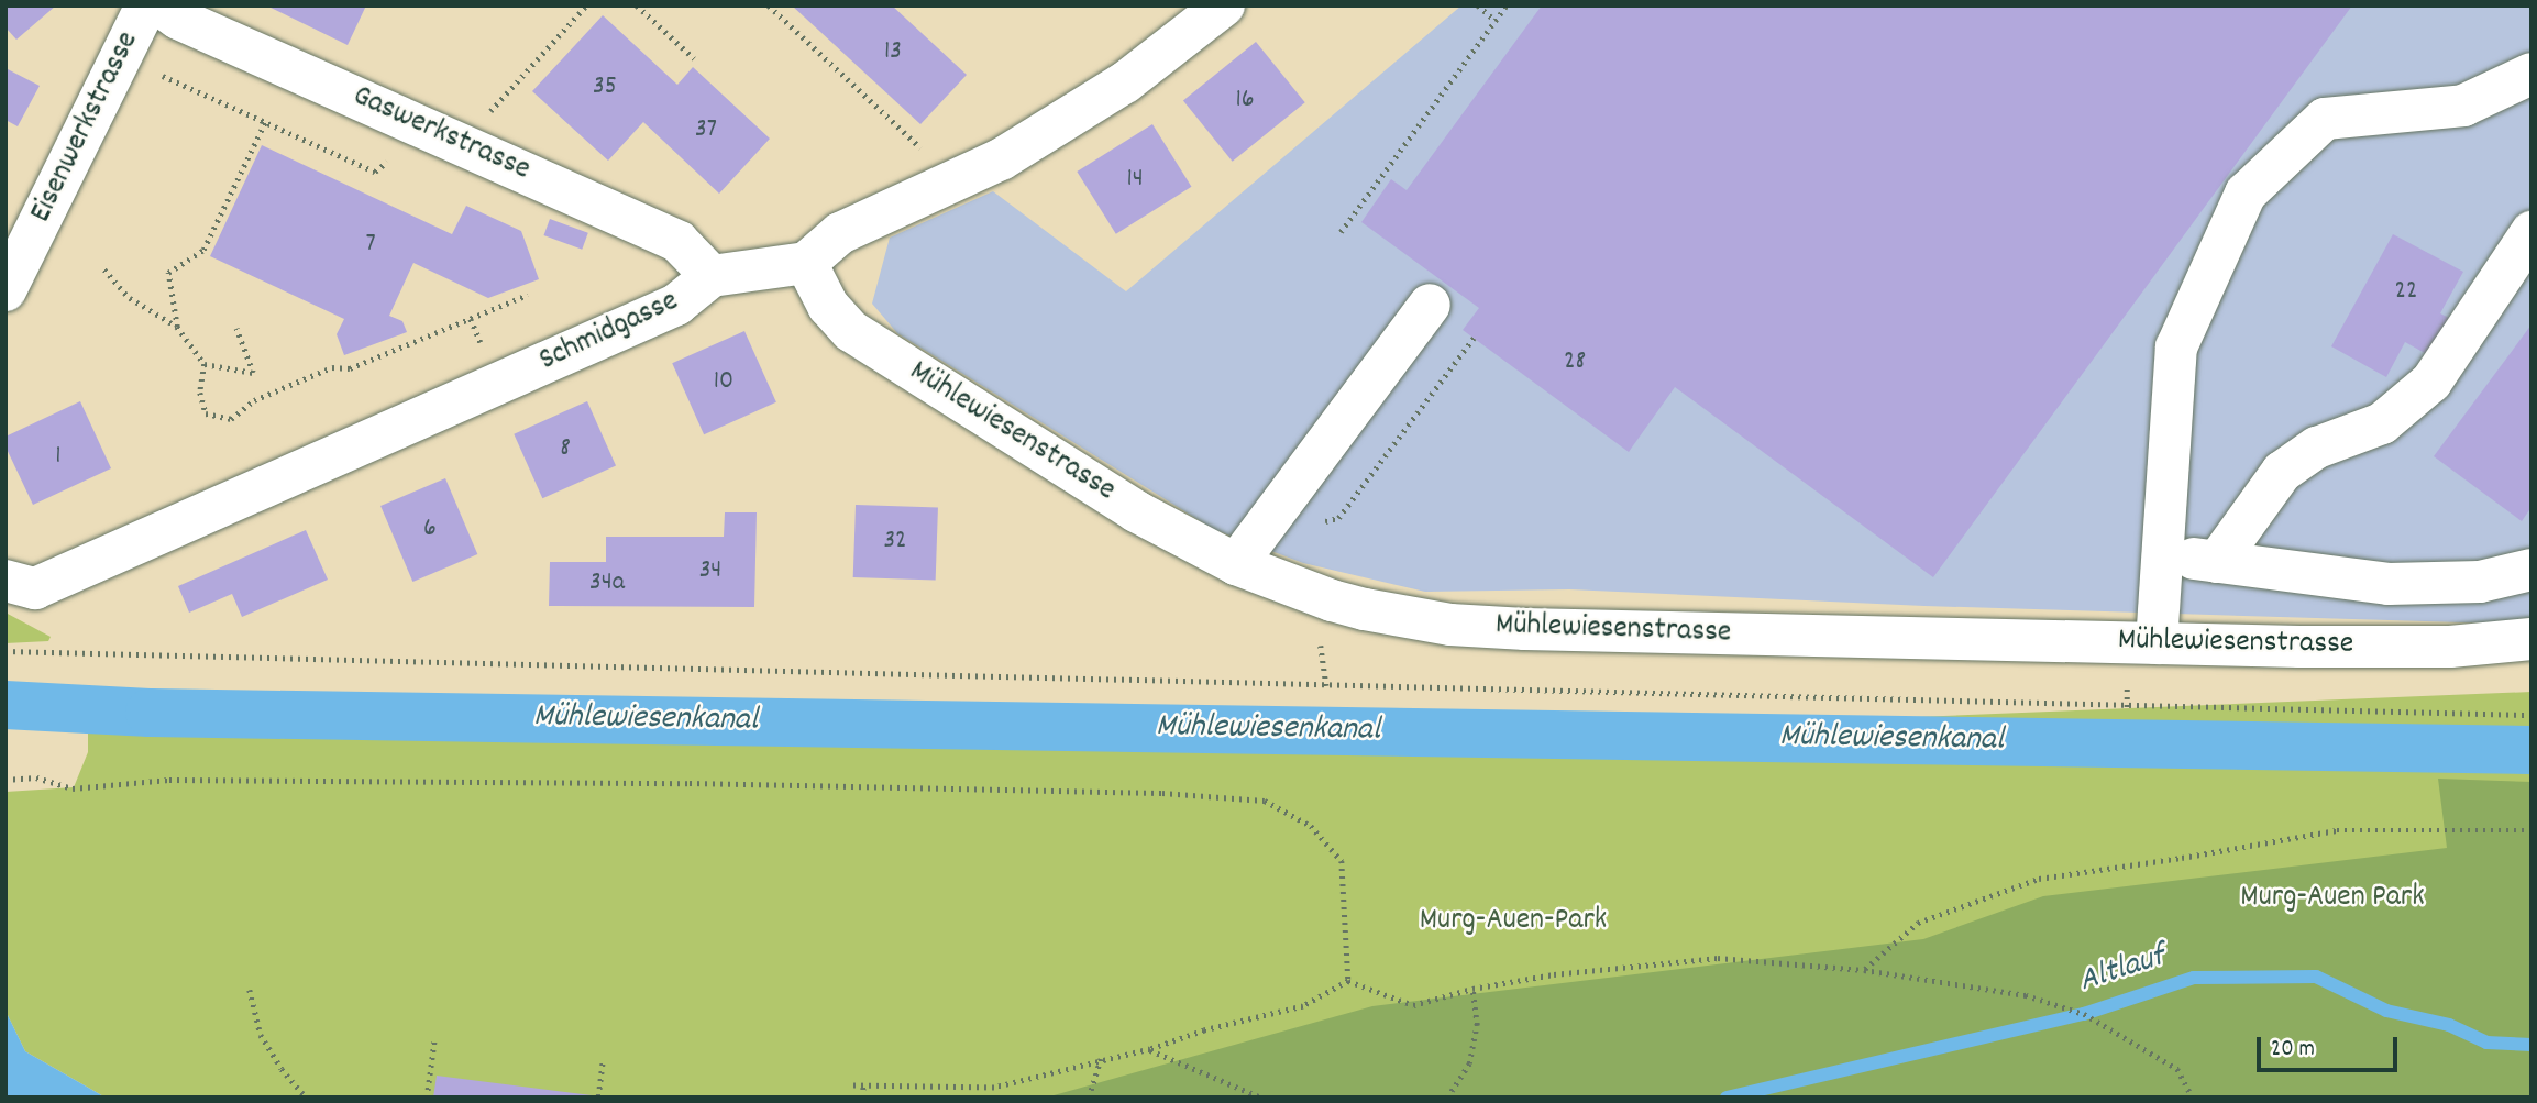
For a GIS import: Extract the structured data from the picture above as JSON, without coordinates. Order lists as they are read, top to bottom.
{
  "streets": {
    "street": [
      "Eisenwerkstrasse",
      "Gaswerkstrasse",
      "Schmidgasse",
      "Mühlewiesenstrasse"
    ]
  },
  "crossings": [
    ["Eisenwerkstrasse", "Gaswerkstrasse"],
    ["Gaswerkstrasse", "Schmidgasse"],
    ["Schmidgasse", "Mühlewiesenstrasse"]
  ],
  "water": ["Mühlewiesenkanal", "Altlauf"],
  "parks": ["Murg-Auen Park", "Murg-Auen-Park"],
  "house_numbers": [
    "13",
    "35",
    "16",
    "37",
    "14",
    "7",
    "22",
    "28",
    "10",
    "8",
    "1",
    "6",
    "32",
    "34",
    "34a"
  ],
  "scale_bar": "20 m"
}
